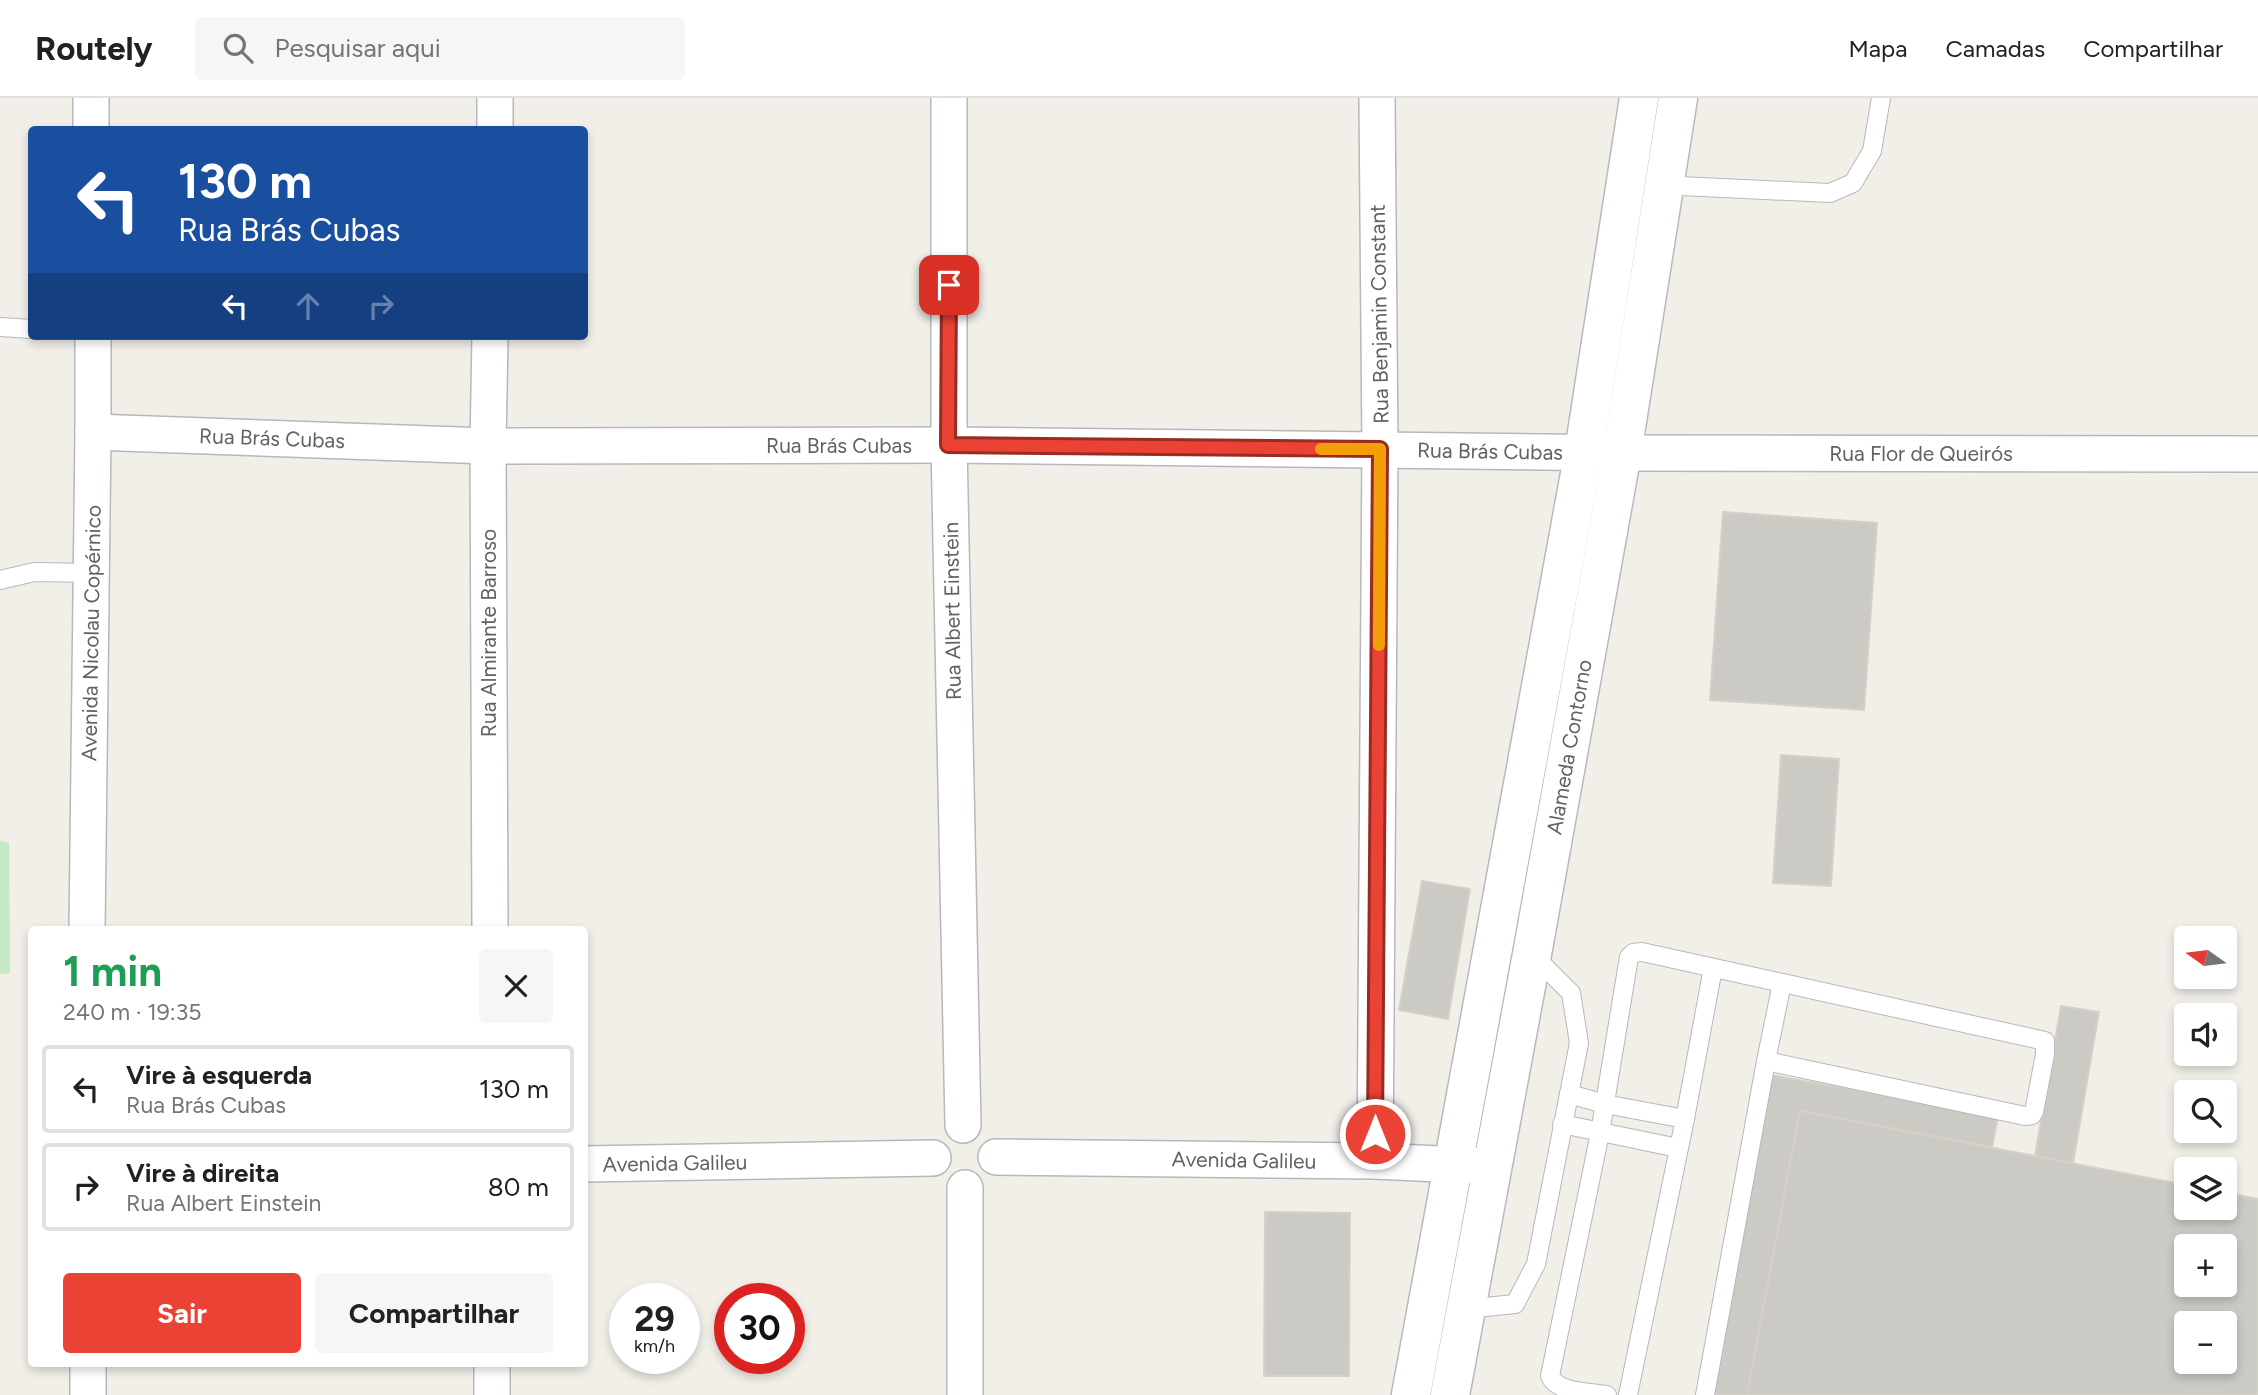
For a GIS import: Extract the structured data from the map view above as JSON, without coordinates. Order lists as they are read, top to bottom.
{
  "streets": {
    "main road": ["Alameda Contorno"],
    "street": [
      "Rua Benjamin Constant",
      "Rua Brás Cubas",
      "Rua Flor de Queirós",
      "Rua Albert Einstein",
      "Avenida Nicolau Copérnico",
      "Rua Almirante Barroso",
      "Avenida Galileu"
    ]
  },
  "crossings": [
    ["Rua Benjamin Constant", "Rua Brás Cubas"],
    ["Rua Benjamin Constant", "Avenida Galileu"],
    ["Rua Brás Cubas", "Rua Flor de Queirós"],
    ["Rua Brás Cubas", "Rua Albert Einstein"],
    ["Rua Brás Cubas", "Avenida Nicolau Copérnico"],
    ["Rua Brás Cubas", "Rua Almirante Barroso"],
    ["Rua Brás Cubas", "Alameda Contorno"],
    ["Rua Flor de Queirós", "Alameda Contorno"],
    ["Rua Albert Einstein", "Avenida Galileu"],
    ["Alameda Contorno", "Avenida Galileu"]
  ],
  "north": "left",
  "page": {
    "header": "Routely",
    "search": "Pesquisar aqui",
    "nav": ["Mapa", "Camadas", "Compartilhar"],
    "turn": ["130 m", "Rua Brás Cubas"],
    "map_buttons": ["+", "−"],
    "heading": ["1 min", "240 m · 19:35"],
    "list": [
      {
        "name": "Vire à esquerda",
        "note": "Rua Brás Cubas",
        "value": "130 m"
      },
      {
        "name": "Vire à direita",
        "note": "Rua Albert Einstein",
        "value": "80 m"
      }
    ],
    "buttons": ["Sair", "Compartilhar"],
    "speed": "29 km/h",
    "limit": "30"
  }
}
